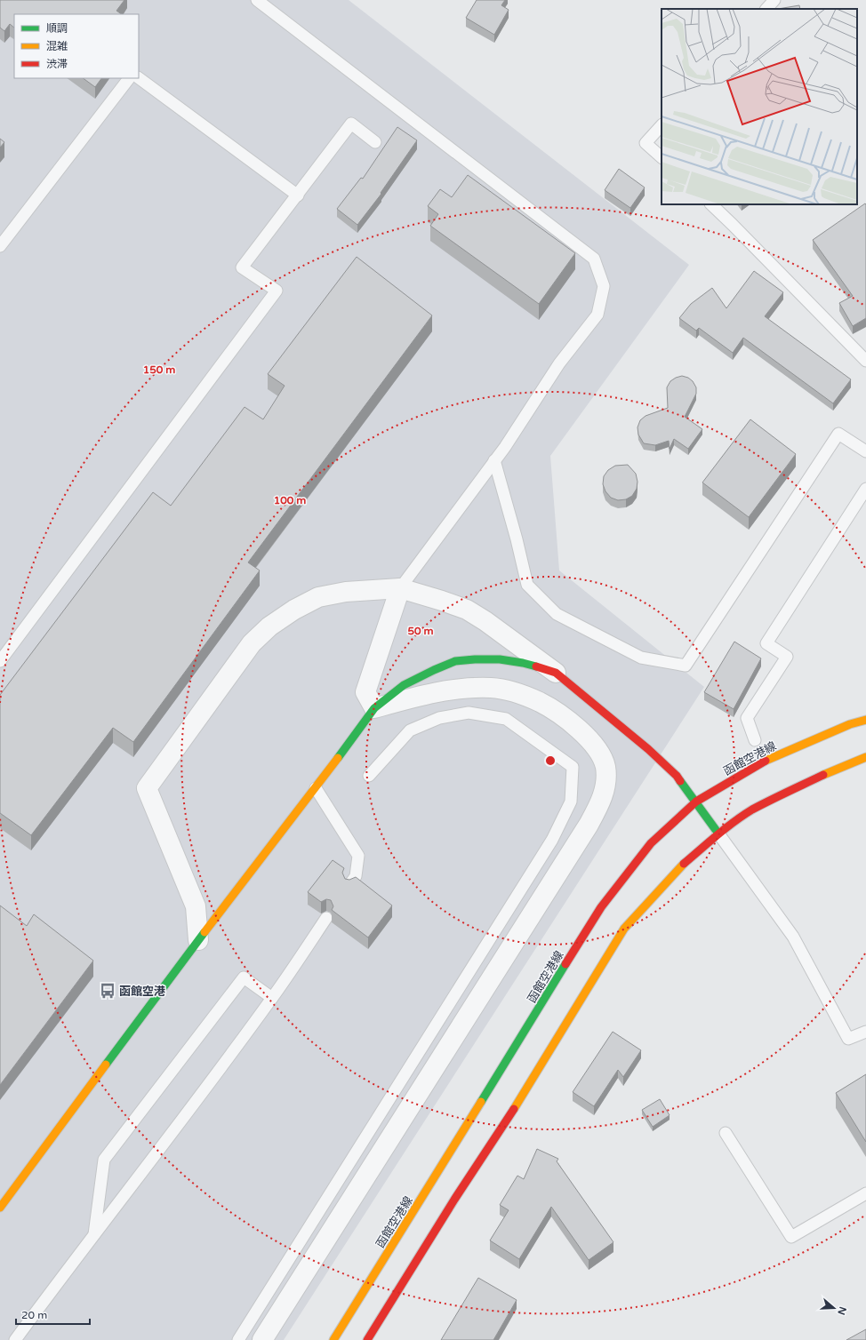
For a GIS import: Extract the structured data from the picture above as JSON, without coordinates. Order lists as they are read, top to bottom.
{
  "streets": {
    "main road": ["函館空港線"]
  },
  "places": {
    "bus stop": ["函館空港"]
  },
  "legend": ["順調", "混雑", "渋滞"],
  "scale_bar": "20 m",
  "north": "right",
  "rings": ["150 m", "100 m", "50 m"]
}
